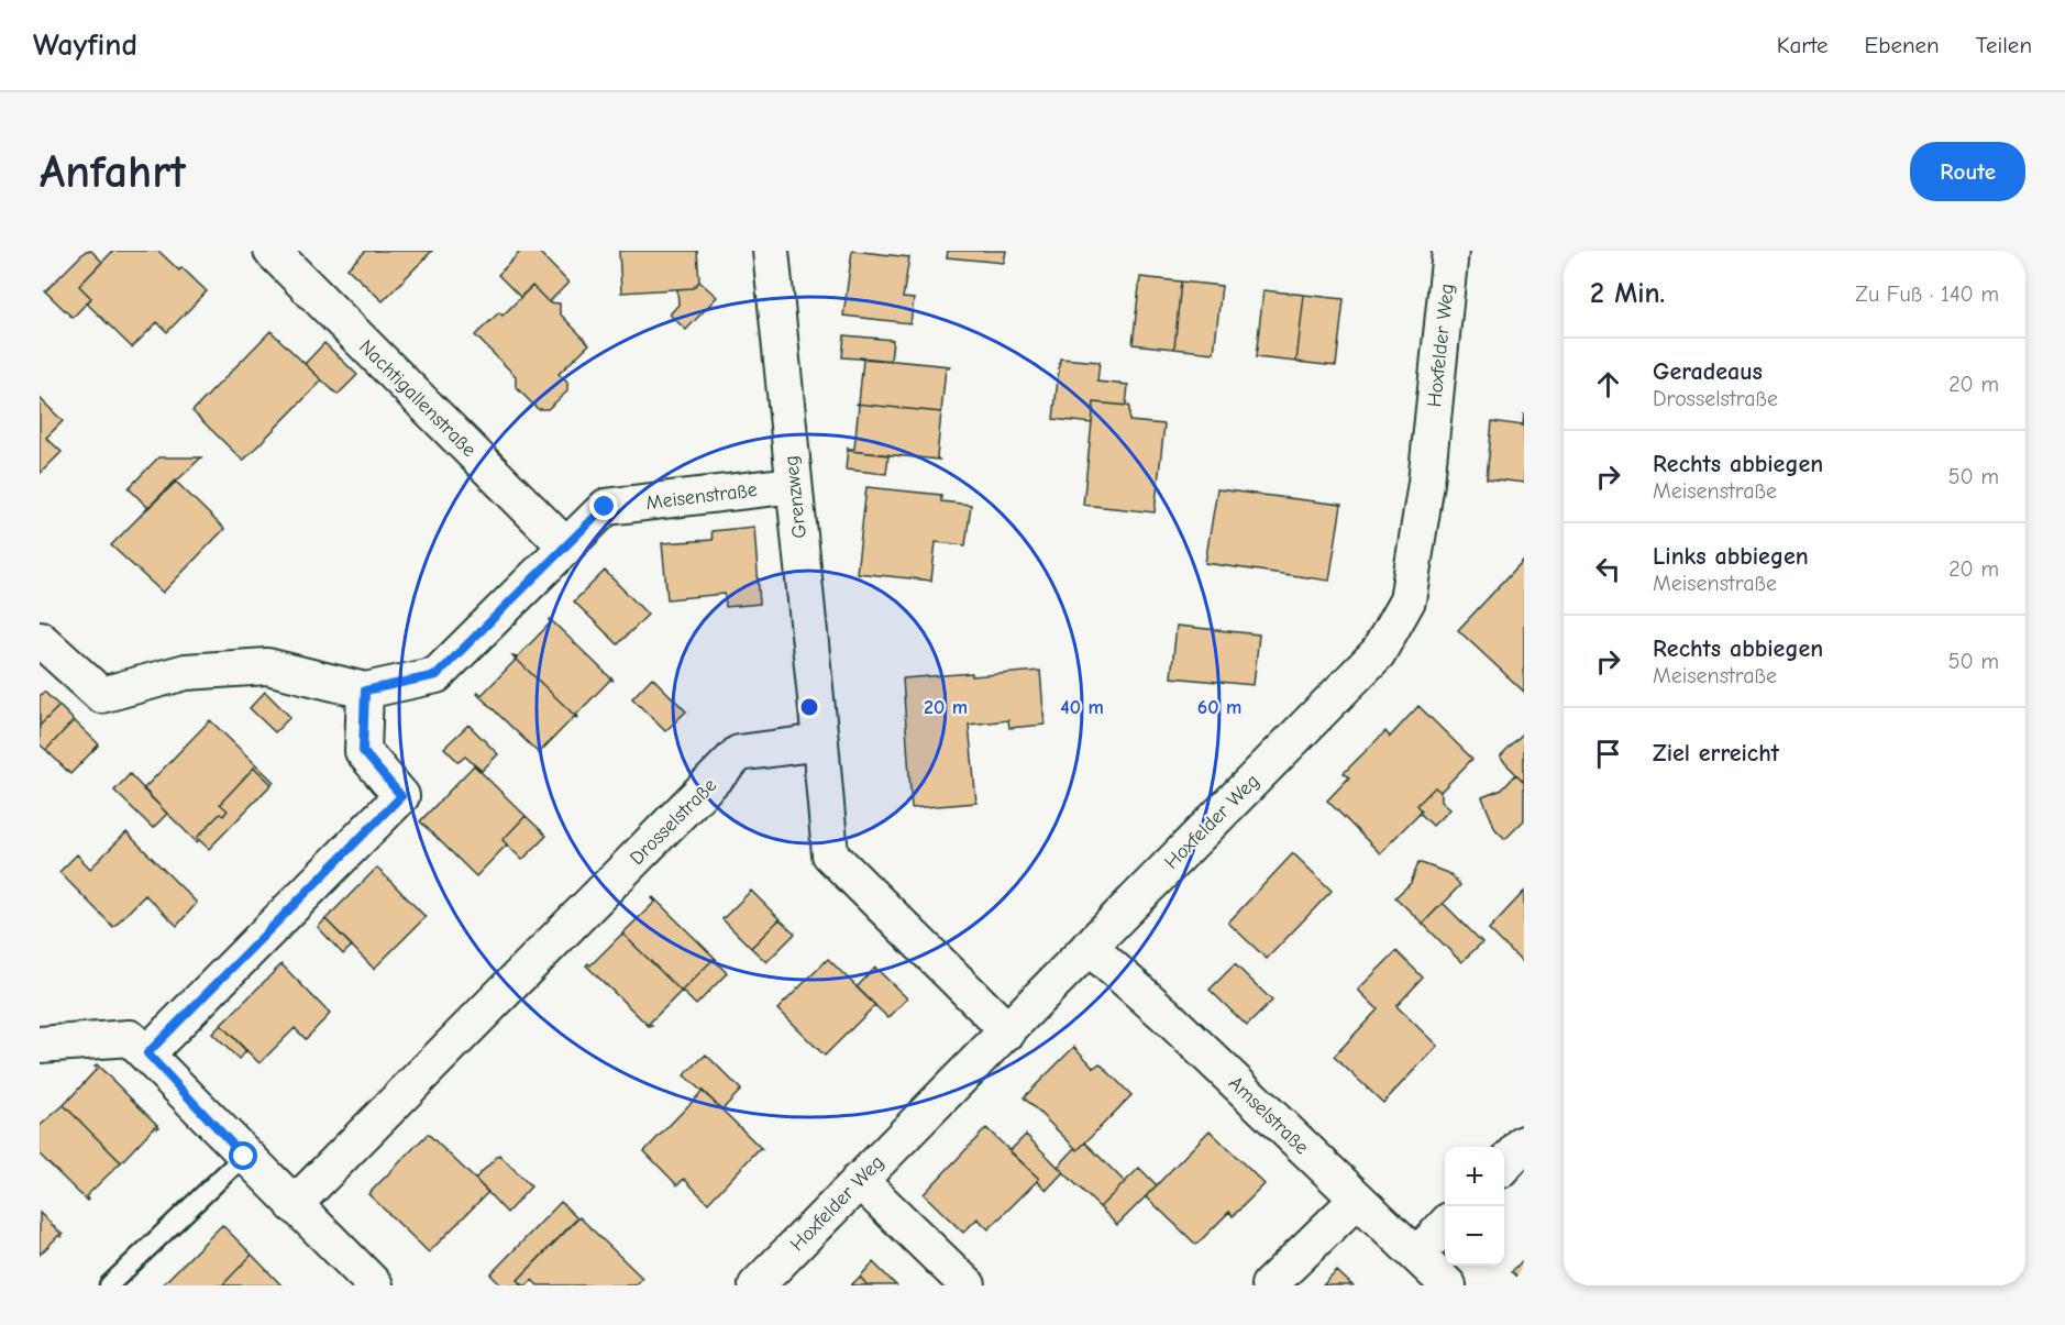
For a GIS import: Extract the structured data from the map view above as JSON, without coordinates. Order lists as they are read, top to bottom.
{
  "streets": {
    "street": [
      "Hoxfelder Weg",
      "Nachtigallenstraße",
      "Meisenstraße",
      "Grenzweg",
      "Drosselstraße",
      "Amselstraße"
    ]
  },
  "crossings": [
    ["Hoxfelder Weg", "Amselstraße"],
    ["Nachtigallenstraße", "Meisenstraße"],
    ["Meisenstraße", "Grenzweg"],
    ["Grenzweg", "Drosselstraße"]
  ],
  "page": {
    "header": "Wayfind",
    "nav": ["Karte", "Ebenen", "Teilen"],
    "buttons": "Route",
    "title": "Anfahrt",
    "heading": ["2 Min.", "Zu Fuß · 140 m"],
    "list": [
      ["Geradeaus", "Drosselstraße", "20 m"],
      ["Rechts abbiegen", "Meisenstraße", "50 m"],
      ["Links abbiegen", "Meisenstraße", "20 m"],
      ["Rechts abbiegen", "Meisenstraße", "50 m"],
      "Ziel erreicht"
    ],
    "map_buttons": ["+", "−"]
  },
  "rings": ["20 m", "40 m", "60 m"]
}
